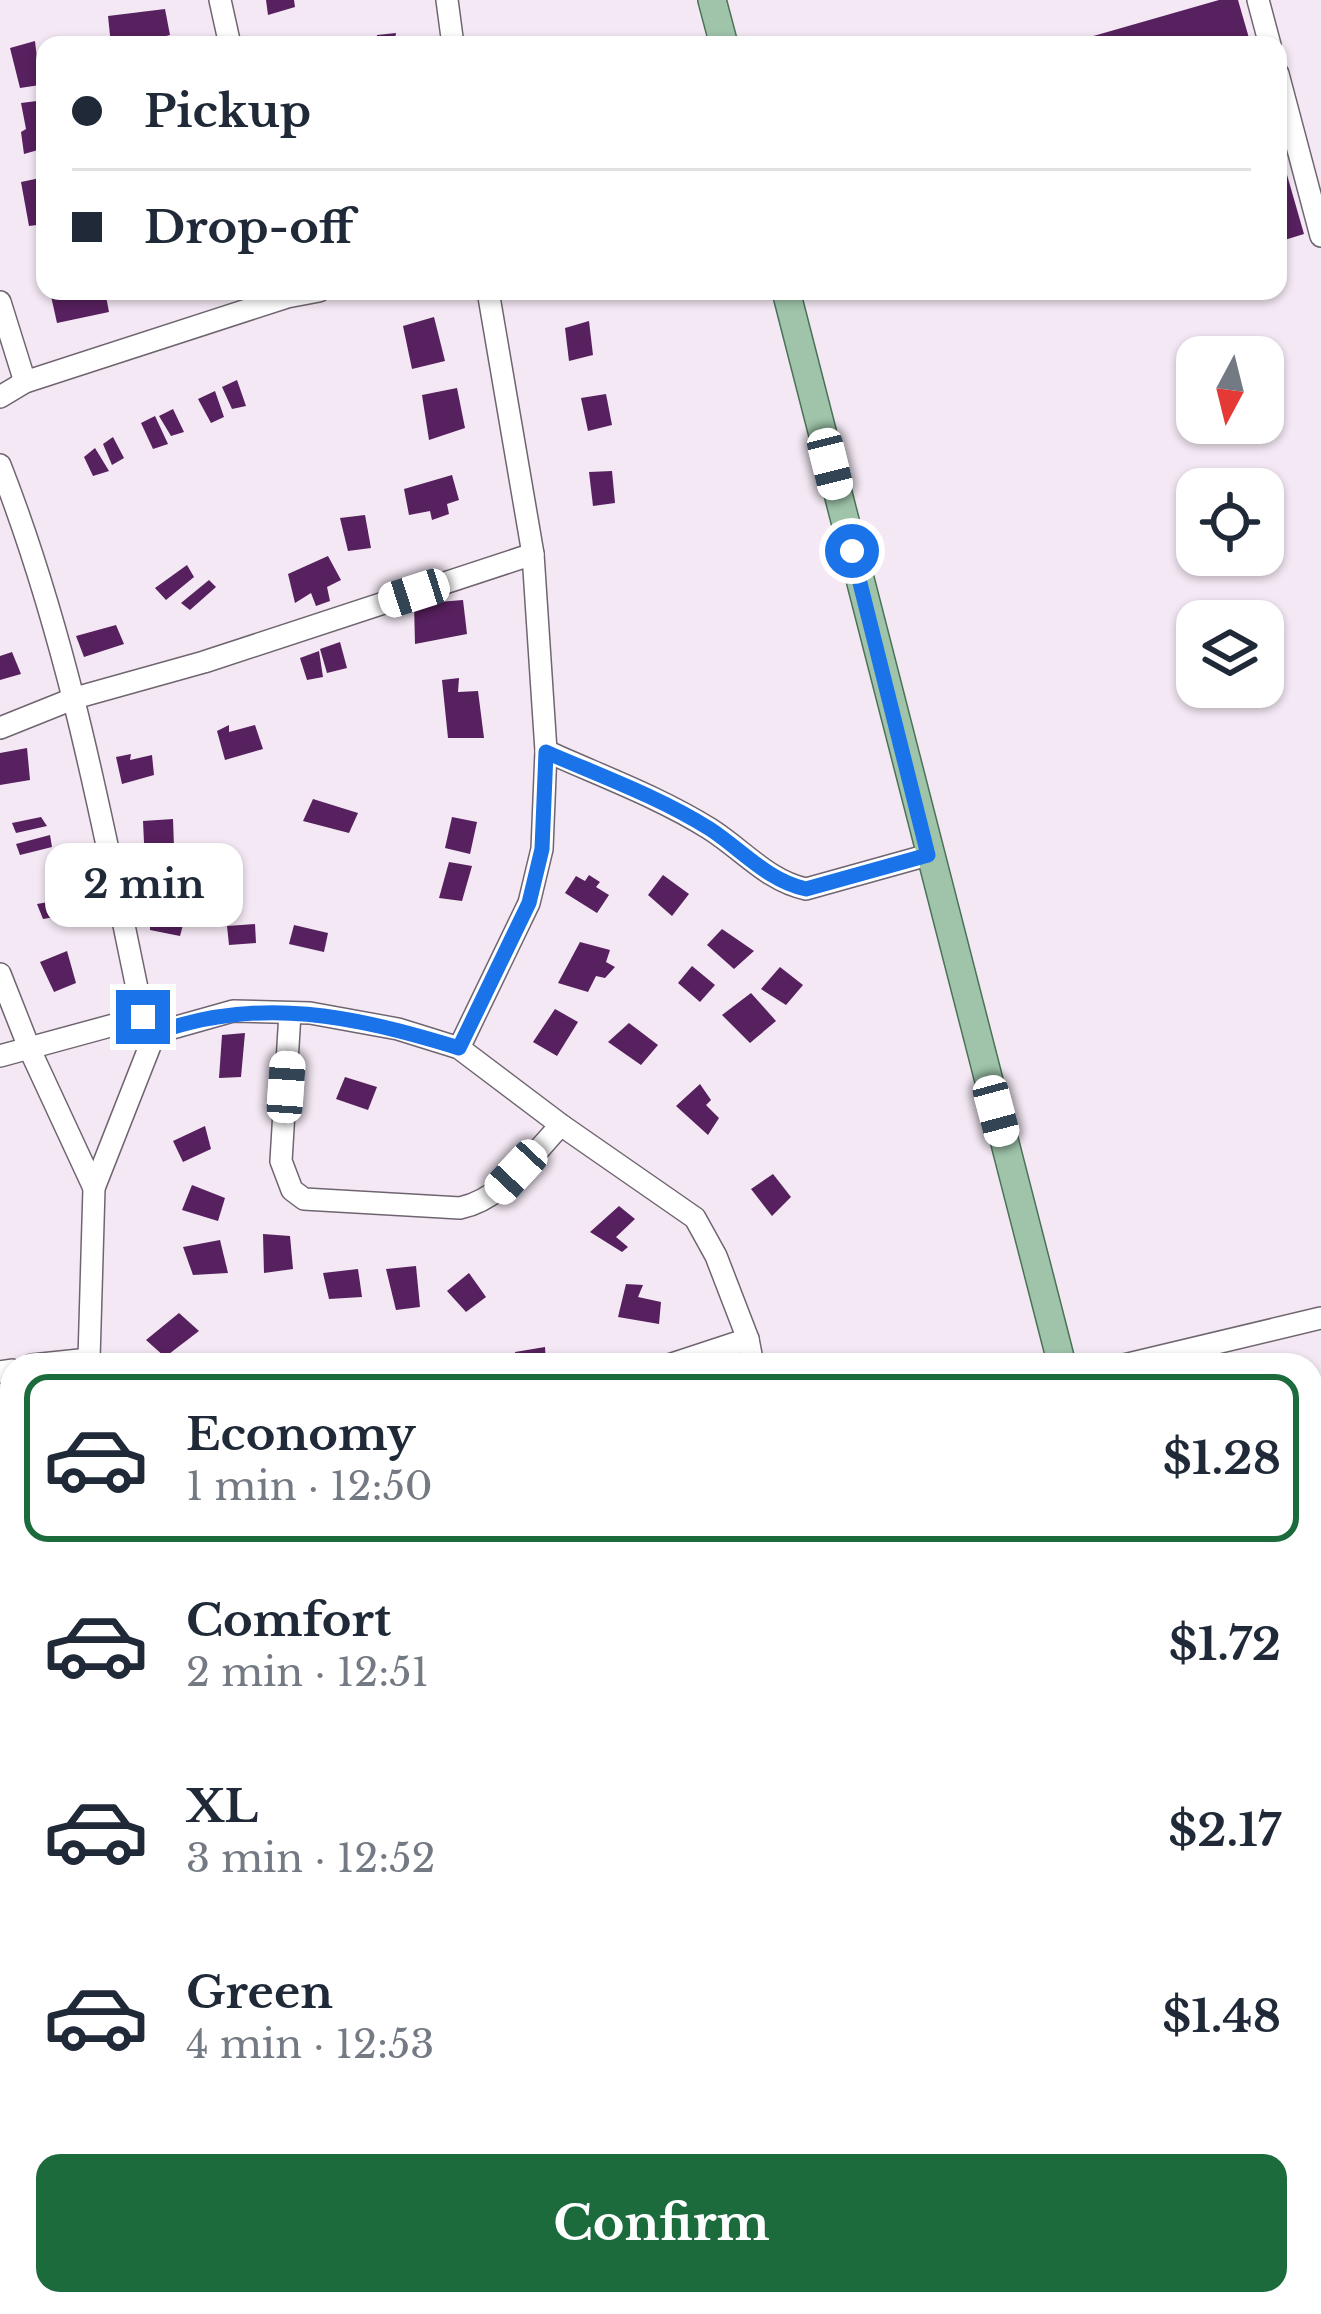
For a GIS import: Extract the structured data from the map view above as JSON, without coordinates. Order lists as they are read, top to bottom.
{
  "north": "bottom",
  "page": {
    "banner": ["Pickup", "Drop-off"],
    "bubble": "2 min",
    "list": [
      {
        "name": "Economy",
        "note": "1 min · 12:50",
        "value": "$1.28"
      },
      {
        "name": "Comfort",
        "note": "2 min · 12:51",
        "value": "$1.72"
      },
      {
        "name": "XL",
        "note": "3 min · 12:52",
        "value": "$2.17"
      },
      {
        "name": "Green",
        "note": "4 min · 12:53",
        "value": "$1.48"
      }
    ],
    "buttons": "Confirm"
  }
}
